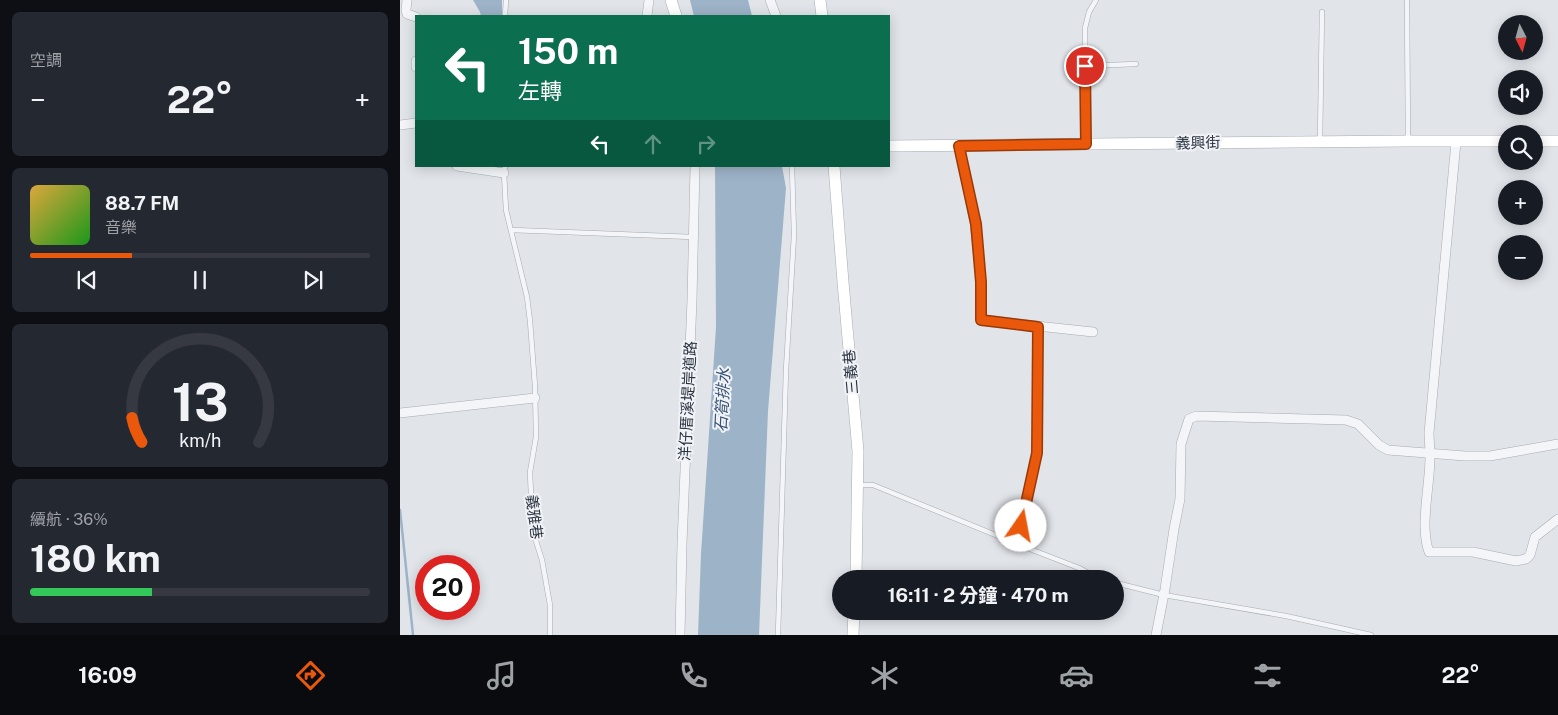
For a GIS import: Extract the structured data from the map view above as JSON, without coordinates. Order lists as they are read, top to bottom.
{
  "streets": {
    "street": ["義興街", "三義巷", "洋仔厝溪堤岸道路"],
    "lane": ["義雅巷"]
  },
  "water": ["石筍排水"],
  "north": "bottom",
  "page": {
    "tile": [
      "空調",
      ["續航 · 36%", "180 km"]
    ],
    "map_buttons": ["+", "−"],
    "turn": ["150 m", "左轉"],
    "heat": ["−", "22°", "+"],
    "song": ["88.7 FM", "音樂"],
    "limit": "20",
    "trip": "16:11 · 2 分鐘 · 470 m",
    "tabs": ["16:09", "22°"],
    "gauge": ["13", "km/h"]
  }
}
